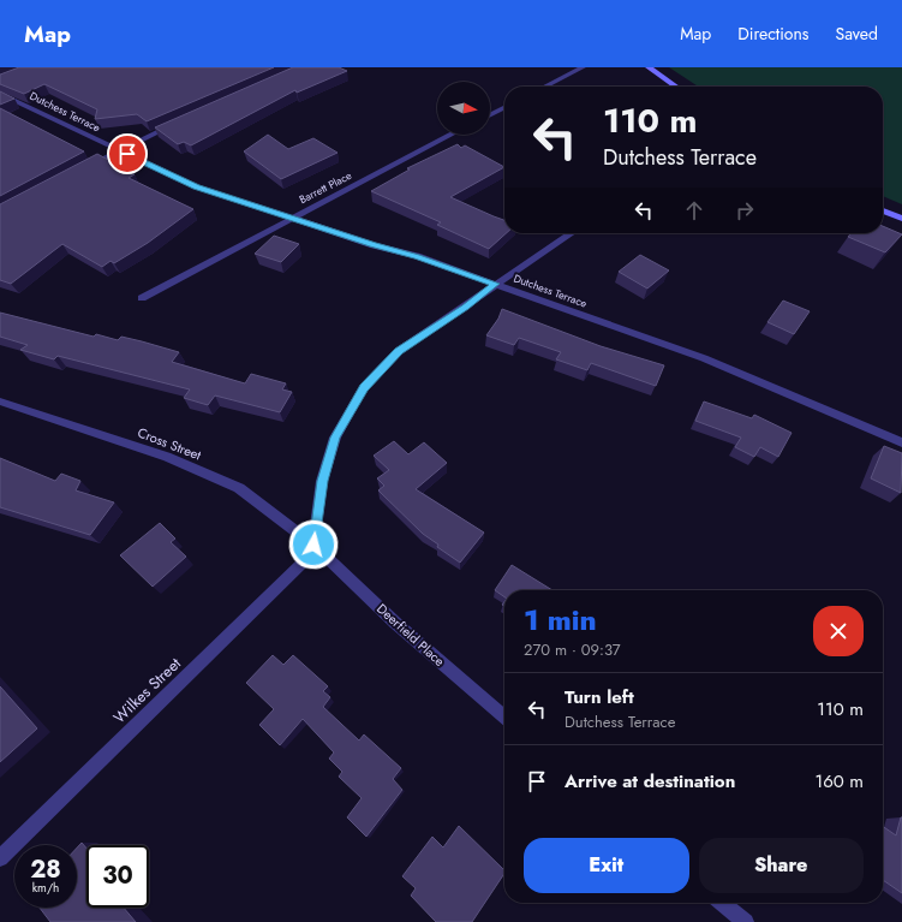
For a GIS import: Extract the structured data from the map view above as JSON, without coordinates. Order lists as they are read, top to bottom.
{
  "streets": {
    "street": [
      "Dutchess Terrace",
      "Barrett Place",
      "Cross Street",
      "Deerfield Place",
      "Wilkes Street"
    ]
  },
  "crossings": [
    ["Dutchess Terrace", "Barrett Place"],
    ["Cross Street", "Deerfield Place"],
    ["Cross Street", "Wilkes Street"],
    ["Deerfield Place", "Wilkes Street"]
  ],
  "north": "right",
  "page": {
    "header": "Map",
    "nav": ["Map", "Directions", "Saved"],
    "turn": ["110 m", "Dutchess Terrace"],
    "heading": ["1 min", "270 m · 09:37"],
    "list": [
      {
        "name": "Turn left",
        "note": "Dutchess Terrace",
        "value": "110 m"
      },
      {
        "name": "Arrive at destination",
        "value": "160 m"
      }
    ],
    "buttons": ["Exit", "Share"],
    "speed": "28 km/h",
    "limit": "30"
  }
}
